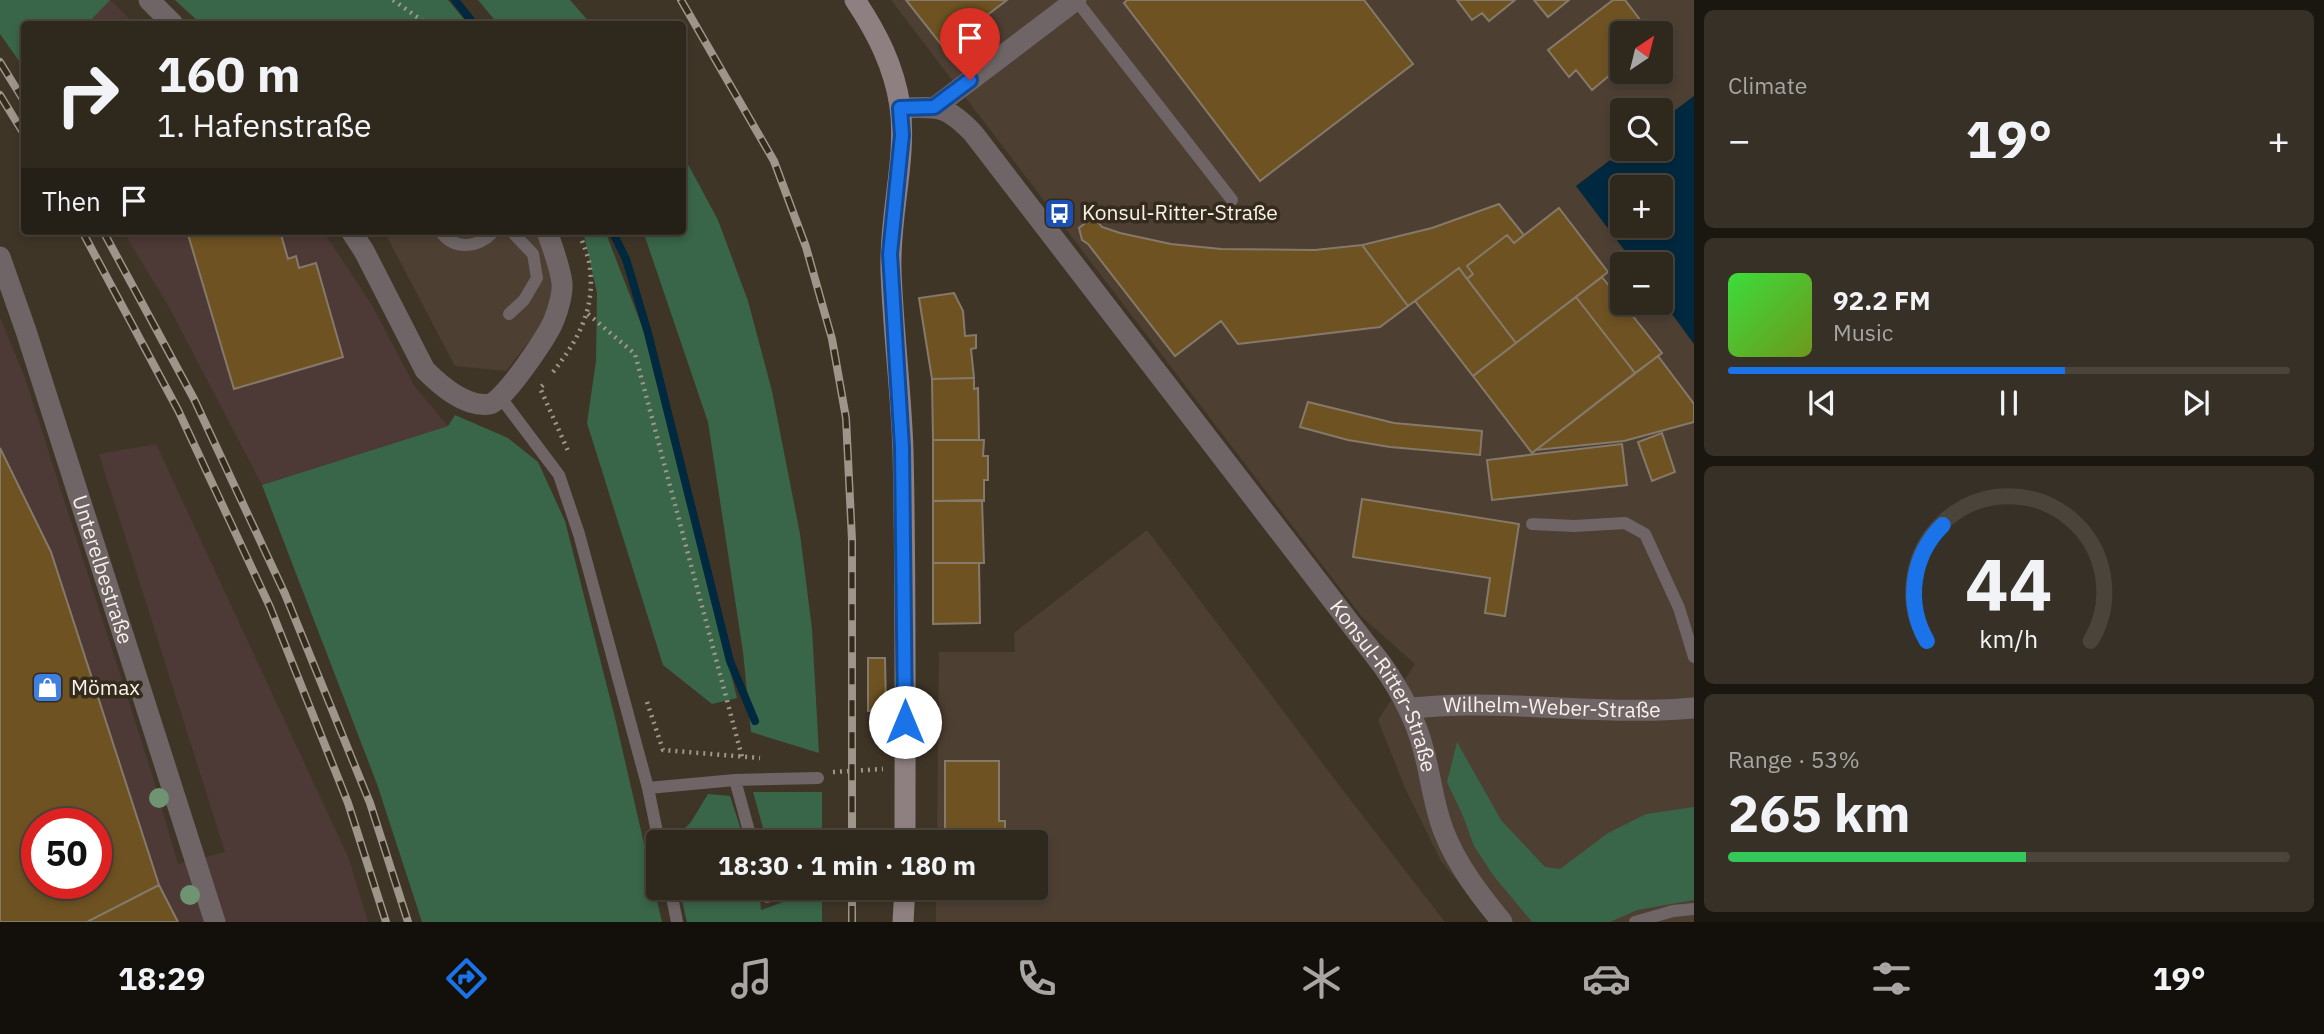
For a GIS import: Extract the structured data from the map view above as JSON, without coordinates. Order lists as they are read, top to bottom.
{
  "streets": {
    "street": ["Unterelbestraße", "Konsul-Ritter-Straße", "Wilhelm-Weber-Straße"]
  },
  "crossings": [
    ["Konsul-Ritter-Straße", "Wilhelm-Weber-Straße"]
  ],
  "places": {
    "bus stop": ["Konsul-Ritter-Straße"],
    "shop": ["Mömax"]
  },
  "north": "top right",
  "page": {
    "tile": [
      "Climate",
      ["Range · 53%", "265 km"]
    ],
    "map_buttons": ["+", "−"],
    "turn": ["160 m", "1. Hafenstraße"],
    "heat": ["−", "19°", "+"],
    "then": "Then",
    "song": ["92.2 FM", "Music"],
    "limit": "50",
    "trip": "18:30 · 1 min · 180 m",
    "tabs": ["18:29", "19°"],
    "gauge": ["44", "km/h"]
  }
}
